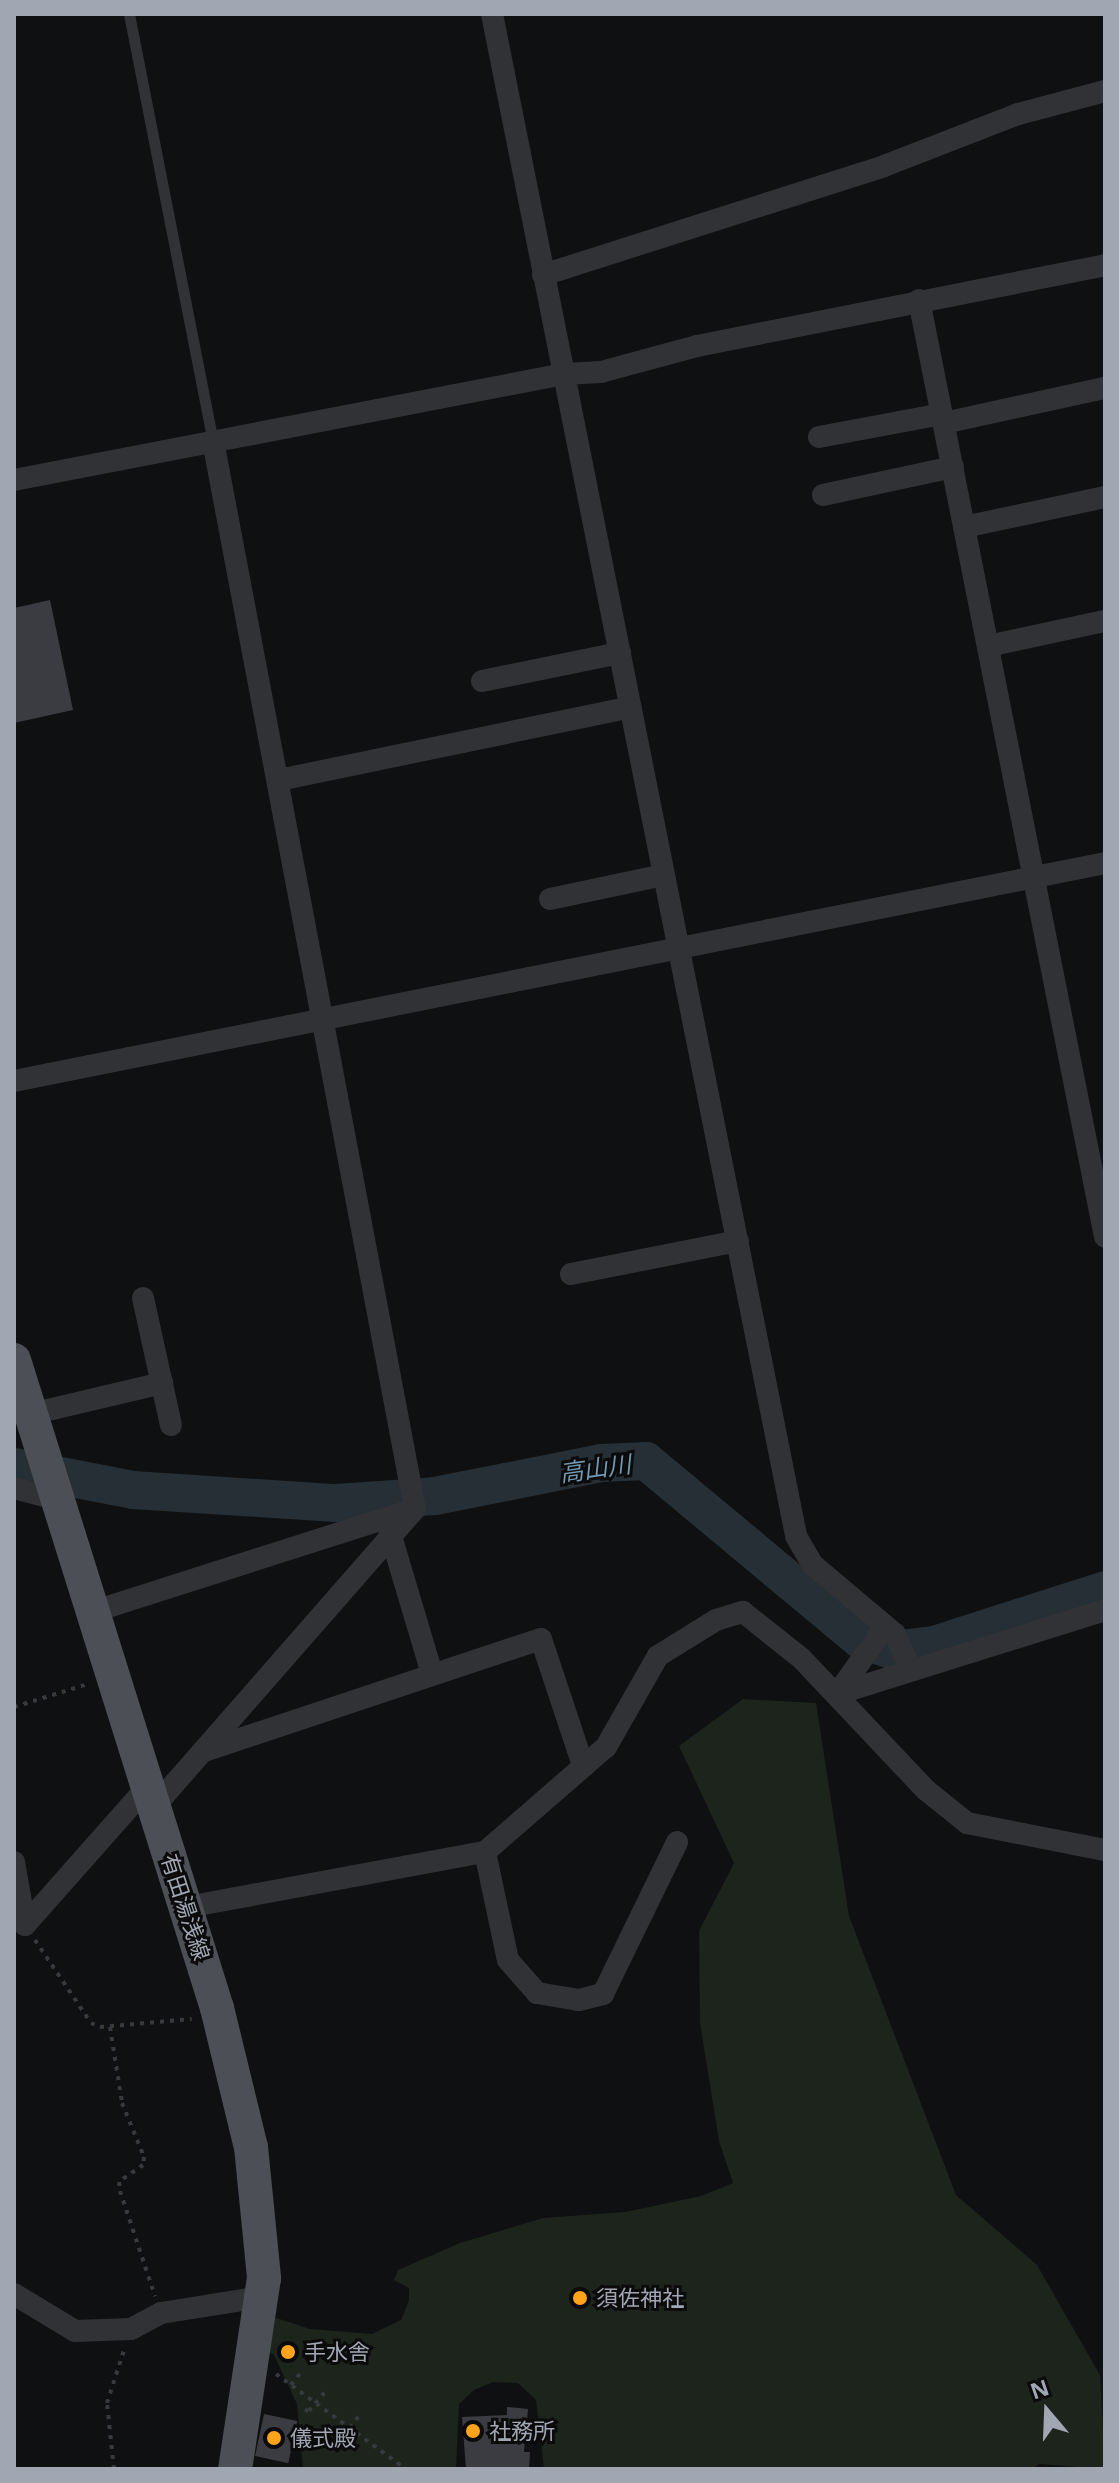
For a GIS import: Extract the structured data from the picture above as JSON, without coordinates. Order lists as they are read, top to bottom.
{
  "streets": {
    "main road": ["有田湯浅線"]
  },
  "water": ["高山川"],
  "places": [
    "須佐神社",
    "手水舎",
    "社務所",
    "儀式殿"
  ],
  "north": "top"
}
